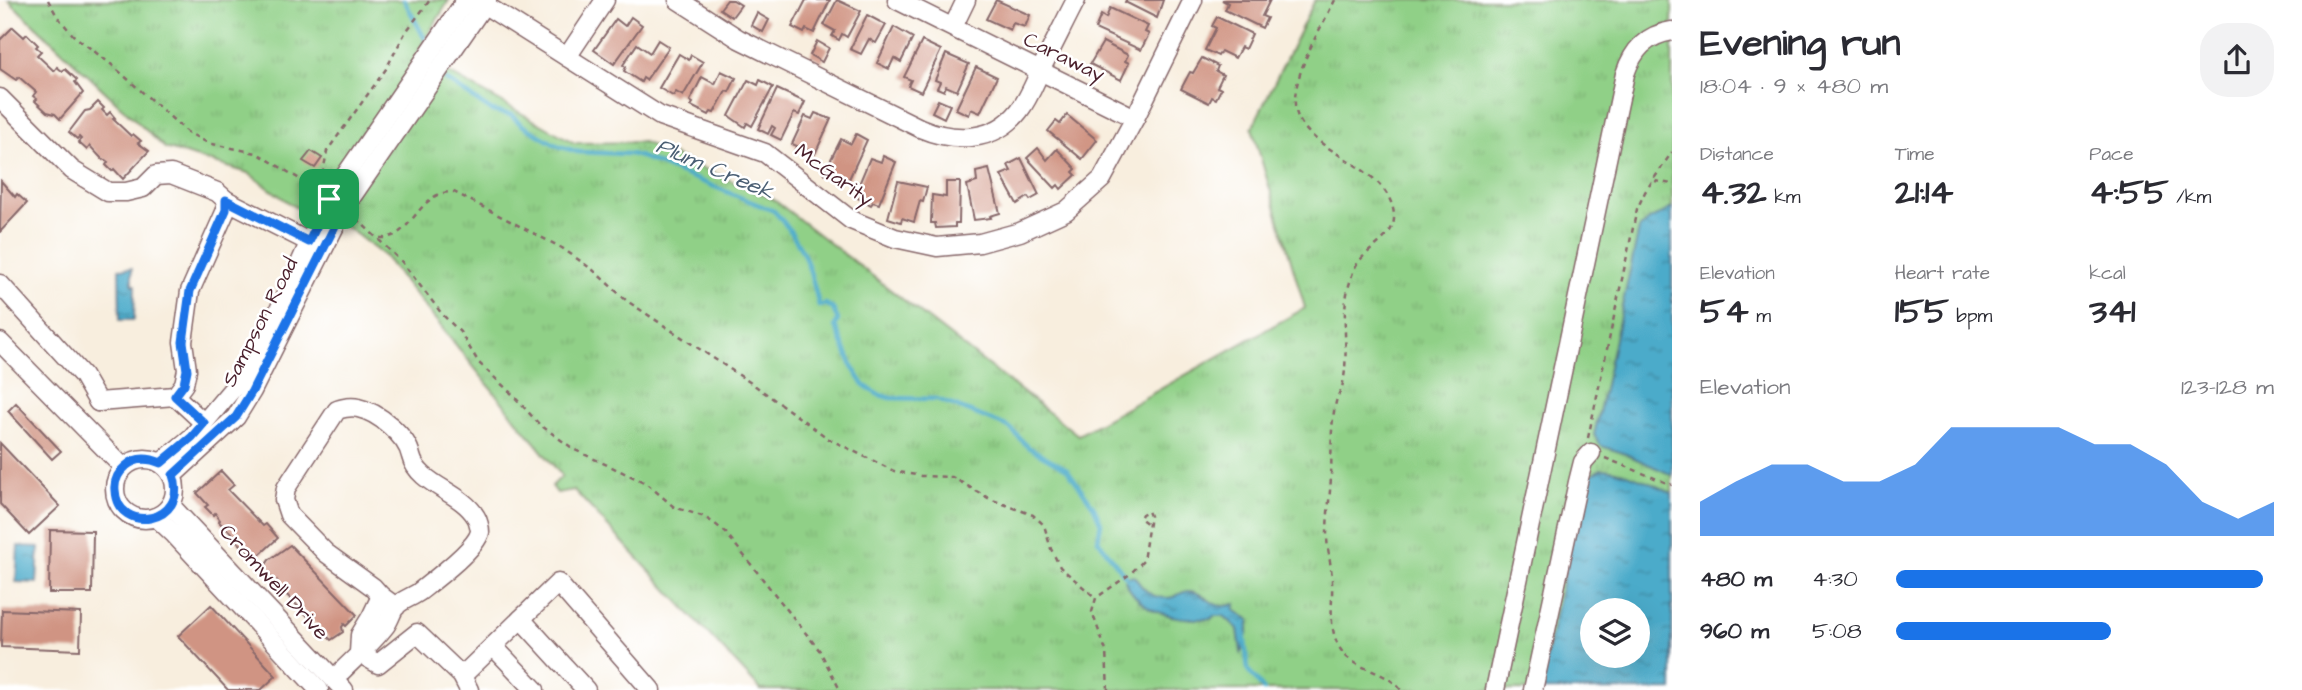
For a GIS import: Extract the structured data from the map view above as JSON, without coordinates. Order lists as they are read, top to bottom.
{
  "streets": {
    "street": [
      "Caraway",
      "McGarity",
      "Sampson Road",
      "Cromwell Drive"
    ]
  },
  "crossings": [
    ["Caraway", "McGarity"],
    ["McGarity", "Sampson Road"],
    ["Sampson Road", "Cromwell Drive"]
  ],
  "water": ["Plum Creek"],
  "page": {
    "heading": ["Evening run", "18:04 · 9 × 480 m"],
    "stats": [
      ["Distance", "4.32 km"],
      ["Time", "21:14"],
      ["Pace", "4:55 /km"],
      ["Elevation", "54 m"],
      ["Heart rate", "155 bpm"],
      ["kcal", "341"]
    ],
    "chart": ["Elevation", "123–128 m"],
    "list": [
      {
        "name": "480 m",
        "note": "4:30"
      },
      {
        "name": "960 m",
        "note": "5:08"
      }
    ]
  }
}
